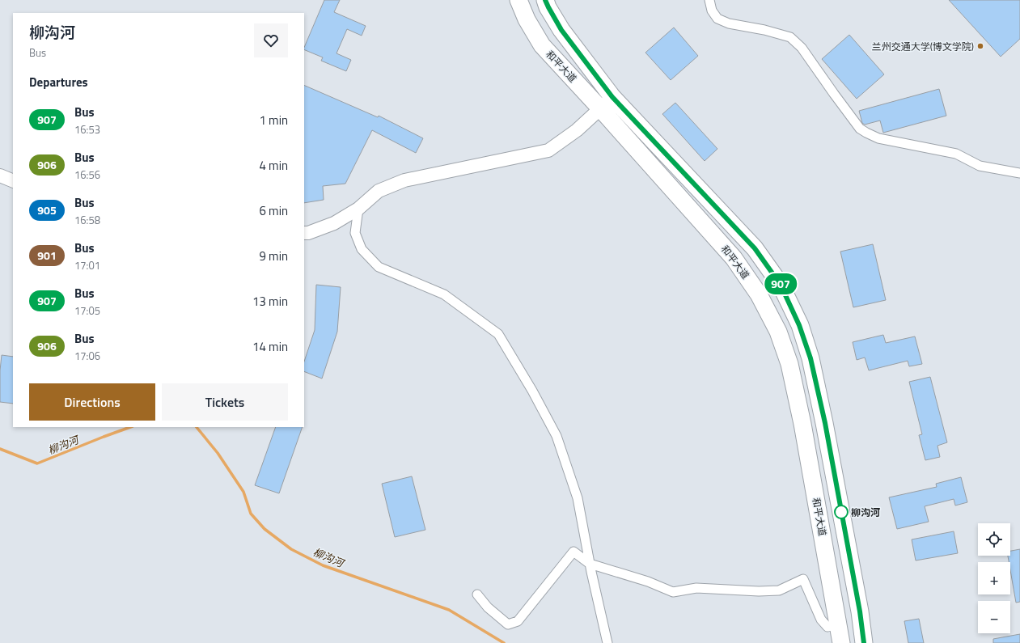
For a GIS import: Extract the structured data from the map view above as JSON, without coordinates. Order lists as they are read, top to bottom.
{
  "streets": {
    "highway": ["和平大道"]
  },
  "water": ["柳沟河"],
  "places": ["兰州交通大学(博文学院)", "柳沟河"],
  "lines": ["bus line 907"],
  "page": {
    "on_map": "907",
    "heading": [
      ["柳沟河", "Bus"],
      "Departures"
    ],
    "list": [
      {
        "mark": "907",
        "name": "Bus",
        "note": "16:53",
        "value": "1 min"
      },
      {
        "mark": "906",
        "name": "Bus",
        "note": "16:56",
        "value": "4 min"
      },
      {
        "mark": "905",
        "name": "Bus",
        "note": "16:58",
        "value": "6 min"
      },
      {
        "mark": "901",
        "name": "Bus",
        "note": "17:01",
        "value": "9 min"
      },
      {
        "mark": "907",
        "name": "Bus",
        "note": "17:05",
        "value": "13 min"
      },
      {
        "mark": "906",
        "name": "Bus",
        "note": "17:06",
        "value": "14 min"
      }
    ],
    "buttons": ["Directions", "Tickets"],
    "map_buttons": ["+", "−"]
  }
}
